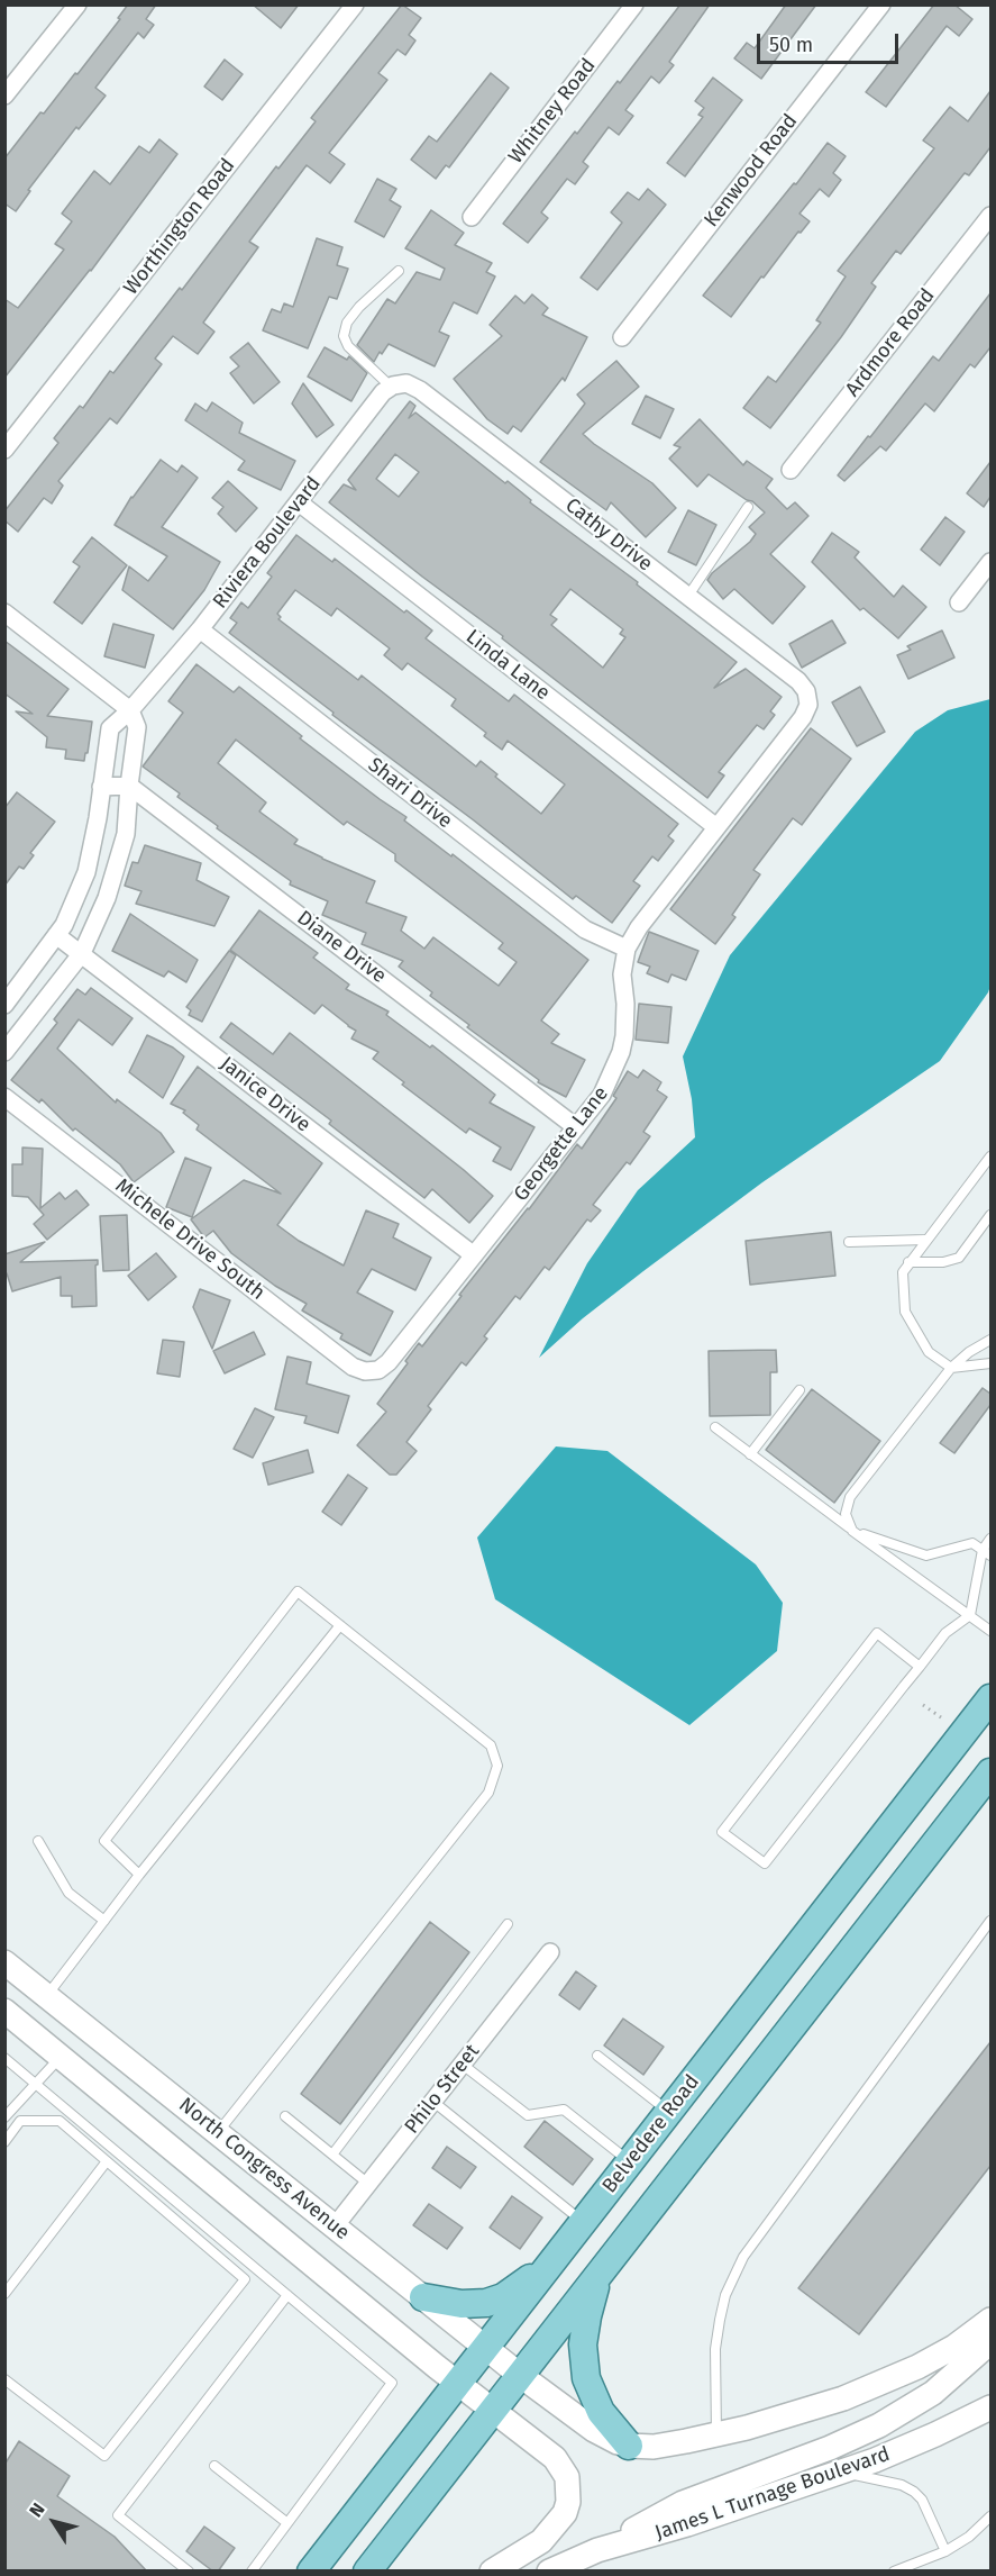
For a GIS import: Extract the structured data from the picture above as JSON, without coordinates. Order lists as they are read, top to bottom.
{
  "streets": {
    "main road": ["Belvedere Road"],
    "street": [
      "Whitney Road",
      "Kenwood Road",
      "Worthington Road",
      "Ardmore Road",
      "Cathy Drive",
      "Riviera Boulevard",
      "Linda Lane",
      "Shari Drive",
      "Diane Drive",
      "Janice Drive",
      "Georgette Lane",
      "Michele Drive South",
      "Philo Street",
      "North Congress Avenue",
      "James L Turnage Boulevard"
    ]
  },
  "crossings": [
    ["Cathy Drive", "Riviera Boulevard"],
    ["Cathy Drive", "Georgette Lane"],
    ["Riviera Boulevard", "Linda Lane"],
    ["Riviera Boulevard", "Shari Drive"],
    ["Riviera Boulevard", "Janice Drive"],
    ["Linda Lane", "Georgette Lane"],
    ["Shari Drive", "Georgette Lane"],
    ["Diane Drive", "Georgette Lane"],
    ["Janice Drive", "Georgette Lane"],
    ["Georgette Lane", "Michele Drive South"],
    ["Philo Street", "North Congress Avenue"],
    ["Belvedere Road", "North Congress Avenue"]
  ],
  "scale_bar": "50 m",
  "north": "top left"
}
